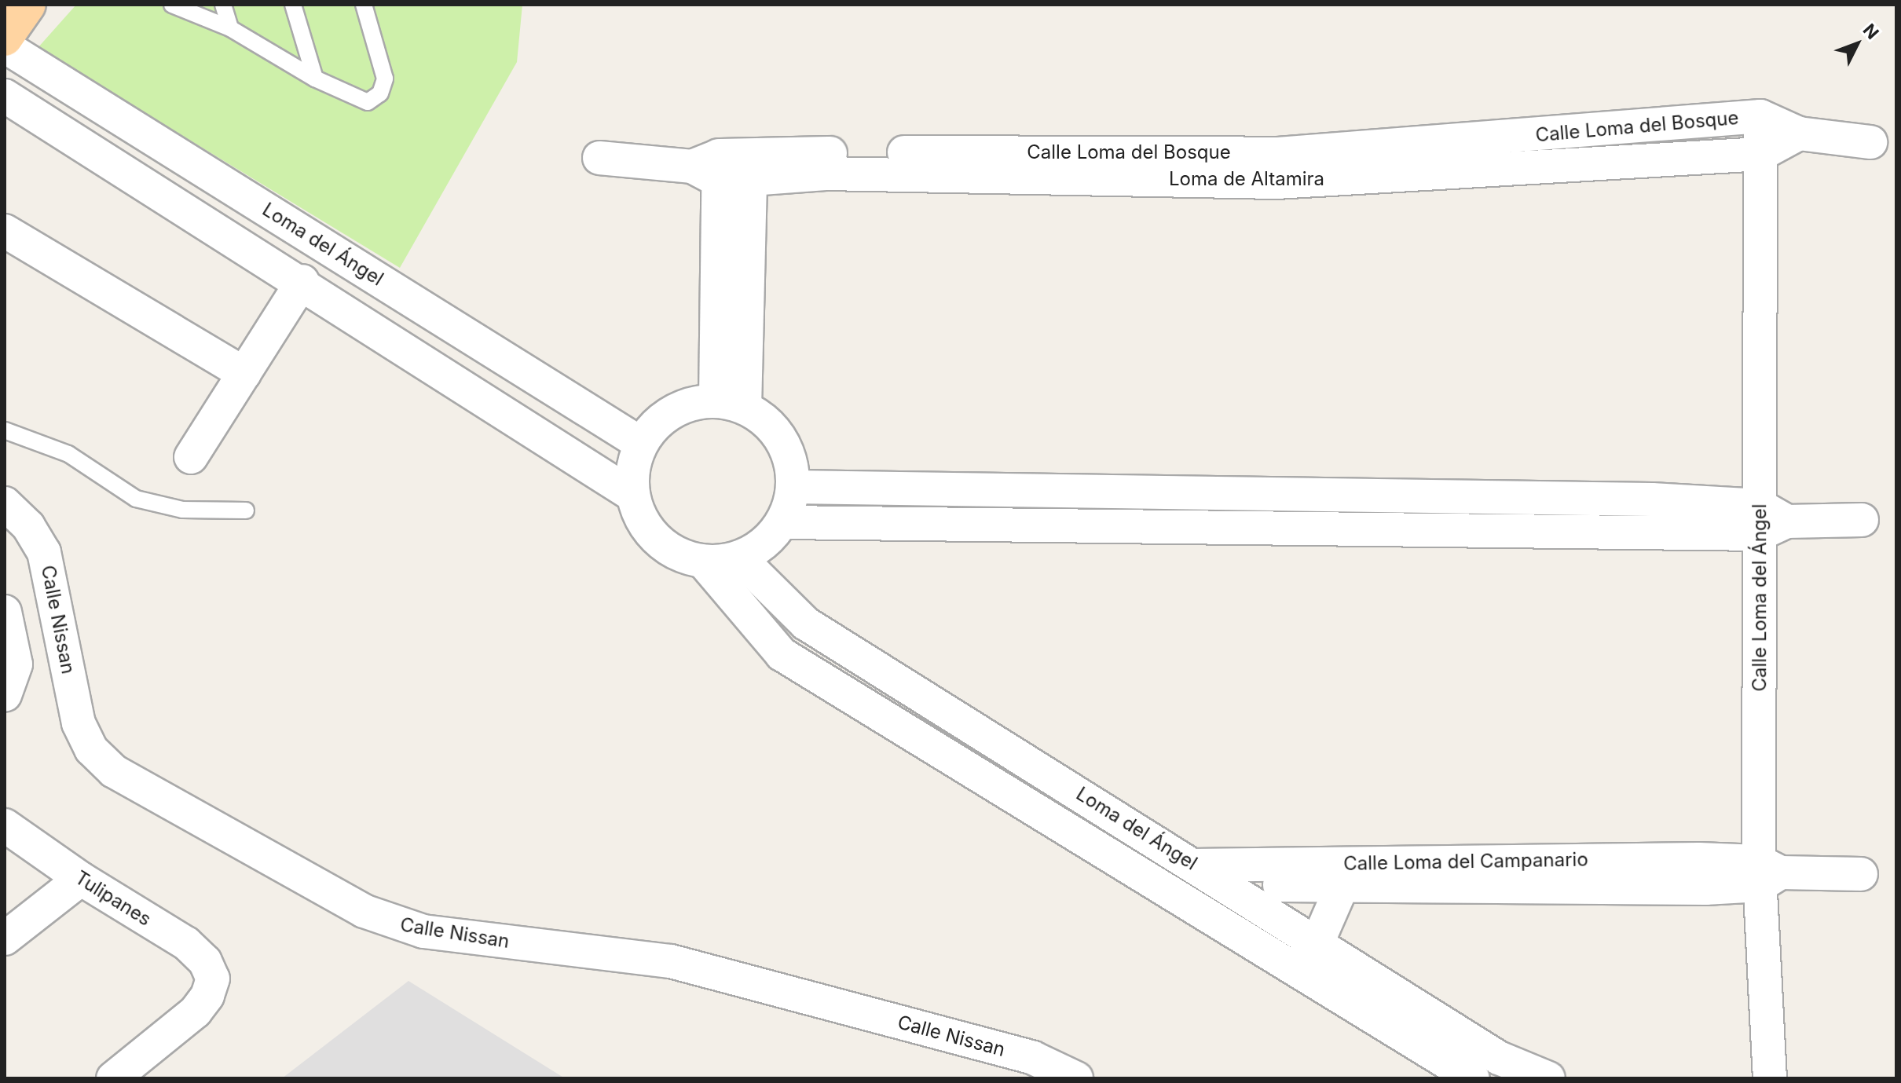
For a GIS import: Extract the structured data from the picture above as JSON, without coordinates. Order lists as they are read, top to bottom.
{
  "streets": {
    "street": [
      "Calle Loma del Bosque",
      "Loma de Altamira",
      "Loma del Ángel",
      "Calle Loma del Ángel",
      "Calle Nissan",
      "Calle Loma del Campanario",
      "Tulipanes"
    ]
  },
  "crossings": [
    ["Calle Loma del Bosque", "Loma de Altamira"],
    ["Calle Loma del Bosque", "Calle Loma del Ángel"],
    ["Loma de Altamira", "Calle Loma del Ángel"],
    ["Loma del Ángel", "Calle Loma del Campanario"],
    ["Calle Loma del Ángel", "Calle Loma del Campanario"]
  ],
  "north": "top right"
}
